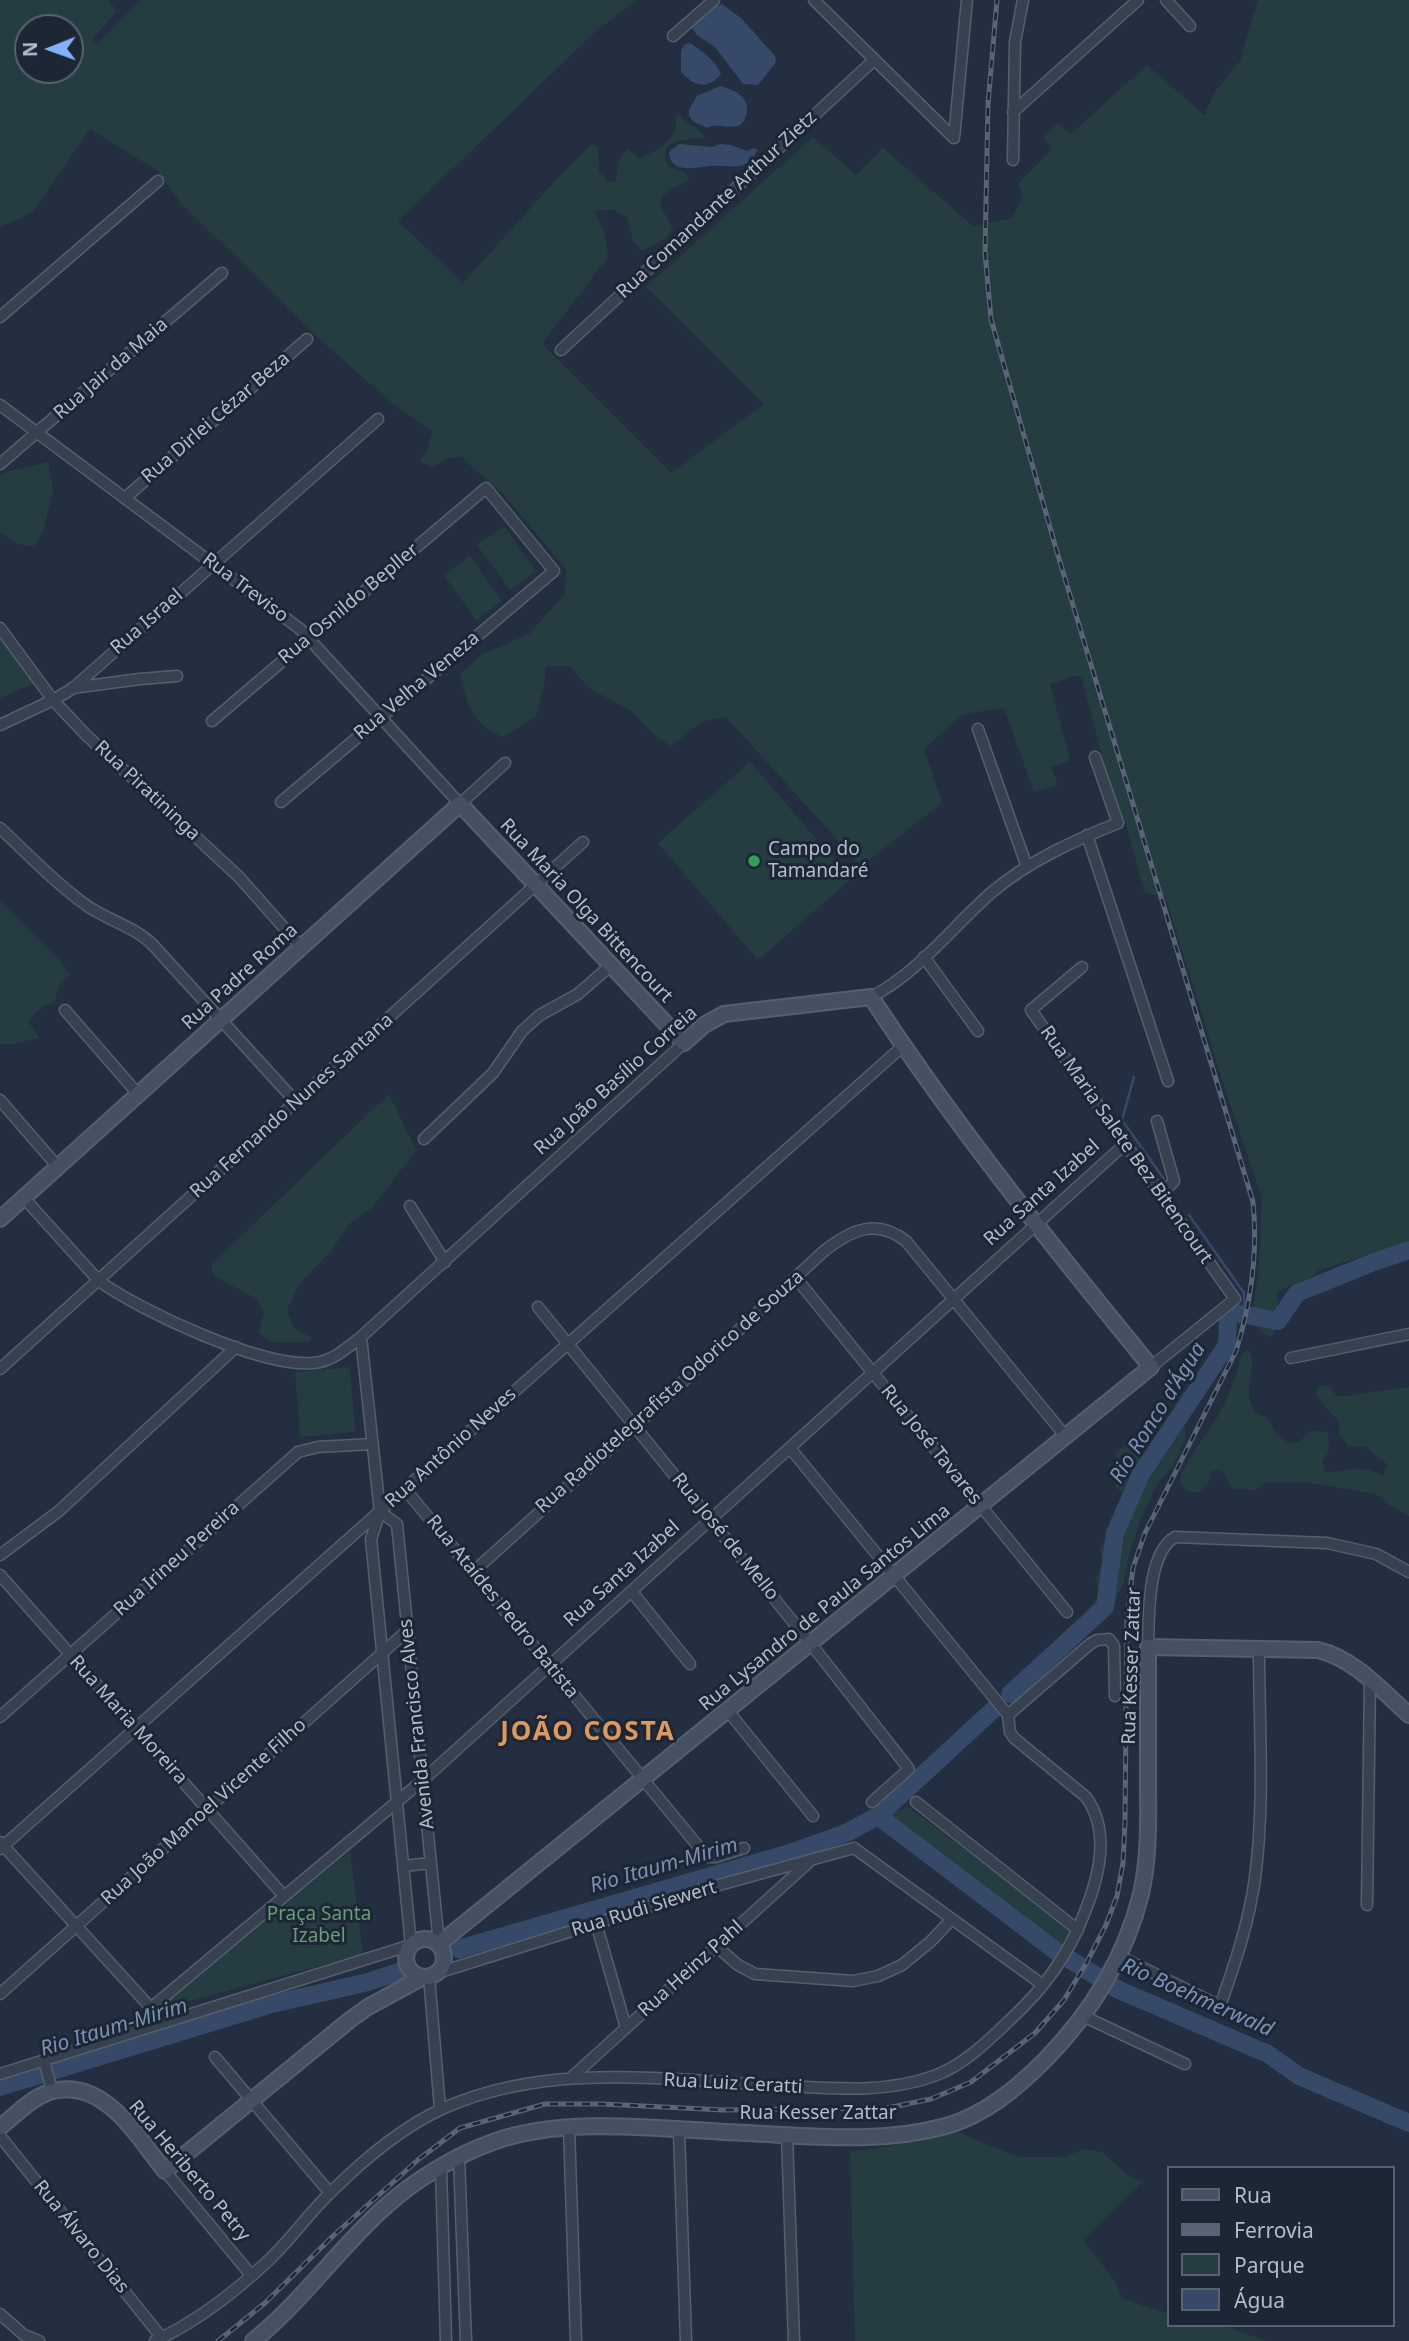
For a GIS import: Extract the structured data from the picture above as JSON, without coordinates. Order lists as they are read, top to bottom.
{
  "streets": {
    "street": [
      "Rua Comandante Arthur Zietz",
      "Rua Jair da Maia",
      "Rua Dirlei Cézar Beza",
      "Rua Treviso",
      "Rua Osnildo Bepller",
      "Rua Israel",
      "Rua Velha Veneza",
      "Rua Piratininga",
      "Rua Maria Olga Bittencourt",
      "Rua Padre Roma",
      "Rua João Basílio Correia",
      "Rua Fernando Nunes Santana",
      "Rua Maria Salete Bez Bitencourt",
      "Rua Santa Izabel",
      "Rua Radiotelegrafista Odorico de Souza",
      "Rua José Tavares",
      "Rua Antônio Neves",
      "Rua José de Mello",
      "Rua Irineu Pereira",
      "Rua Ataídes Pedro Batista",
      "Rua Lysandro de Paula Santos Lima",
      "Rua Kesser Zattar",
      "Rua Maria Moreira",
      "Avenida Francisco Alves",
      "Rua João Manoel Vicente Filho",
      "Rua Rudi Siewert",
      "Rua Heinz Pahl",
      "Rua Luiz Ceratti",
      "Rua Heriberto Petry",
      "Rua Álvaro Dias"
    ]
  },
  "crossings": [
    ["Rua Jair da Maia", "Rua Treviso"],
    ["Rua Dirlei Cézar Beza", "Rua Treviso"],
    ["Rua Treviso", "Rua Osnildo Bepller"],
    ["Rua Treviso", "Rua Israel"],
    ["Rua Treviso", "Rua Velha Veneza"],
    ["Rua Treviso", "Rua Maria Olga Bittencourt"],
    ["Rua Treviso", "Rua Padre Roma"],
    ["Rua Osnildo Bepller", "Rua Velha Veneza"],
    ["Rua Israel", "Rua Piratininga"],
    ["Rua Piratininga", "Rua Padre Roma"],
    ["Rua Maria Olga Bittencourt", "Rua Padre Roma"],
    ["Rua Maria Olga Bittencourt", "Rua João Basílio Correia"],
    ["Rua Maria Olga Bittencourt", "Rua Fernando Nunes Santana"],
    ["Rua Padre Roma", "Rua João Basílio Correia"],
    ["Rua João Basílio Correia", "Rua Fernando Nunes Santana"],
    ["Rua João Basílio Correia", "Avenida Francisco Alves"],
    ["Rua Maria Salete Bez Bitencourt", "Rua Santa Izabel"],
    ["Rua Maria Salete Bez Bitencourt", "Rua Lysandro de Paula Santos Lima"],
    ["Rua Santa Izabel", "Rua Radiotelegrafista Odorico de Souza"],
    ["Rua Santa Izabel", "Rua José Tavares"],
    ["Rua Santa Izabel", "Rua José de Mello"],
    ["Rua Santa Izabel", "Rua Ataídes Pedro Batista"],
    ["Rua Santa Izabel", "Rua Maria Moreira"],
    ["Rua Santa Izabel", "Avenida Francisco Alves"],
    ["Rua Santa Izabel", "Rua Luiz Ceratti"],
    ["Rua Radiotelegrafista Odorico de Souza", "Rua José Tavares"],
    ["Rua Radiotelegrafista Odorico de Souza", "Rua José de Mello"],
    ["Rua Radiotelegrafista Odorico de Souza", "Rua Ataídes Pedro Batista"],
    ["Rua José Tavares", "Rua Lysandro de Paula Santos Lima"],
    ["Rua Antônio Neves", "Rua José de Mello"],
    ["Rua Antônio Neves", "Rua Ataídes Pedro Batista"],
    ["Rua Antônio Neves", "Rua Maria Moreira"],
    ["Rua Antônio Neves", "Avenida Francisco Alves"],
    ["Rua José de Mello", "Rua Lysandro de Paula Santos Lima"],
    ["Rua Irineu Pereira", "Rua Maria Moreira"],
    ["Rua Irineu Pereira", "Avenida Francisco Alves"],
    ["Rua Ataídes Pedro Batista", "Rua Lysandro de Paula Santos Lima"],
    ["Rua Lysandro de Paula Santos Lima", "Avenida Francisco Alves"],
    ["Rua Lysandro de Paula Santos Lima", "Rua Rudi Siewert"],
    ["Rua Lysandro de Paula Santos Lima", "Rua Luiz Ceratti"],
    ["Rua Maria Moreira", "Rua João Manoel Vicente Filho"],
    ["Avenida Francisco Alves", "Rua João Manoel Vicente Filho"],
    ["Avenida Francisco Alves", "Rua Rudi Siewert"],
    ["Rua Rudi Siewert", "Rua Heinz Pahl"],
    ["Rua Heinz Pahl", "Rua Luiz Ceratti"],
    ["Rua Luiz Ceratti", "Rua Heriberto Petry"],
    ["Rua Luiz Ceratti", "Rua Álvaro Dias"]
  ],
  "districts": ["JOÃO COSTA"],
  "water": ["Rio Ronco d'Água", "Rio Itaum-Mirim", "Rio Boehmerwald"],
  "parks": ["Praça Santa Izabel"],
  "places": ["Campo do Tamandaré"],
  "legend": [
    "Rua",
    "Ferrovia",
    "Parque",
    "Água"
  ],
  "north": "left"
}
